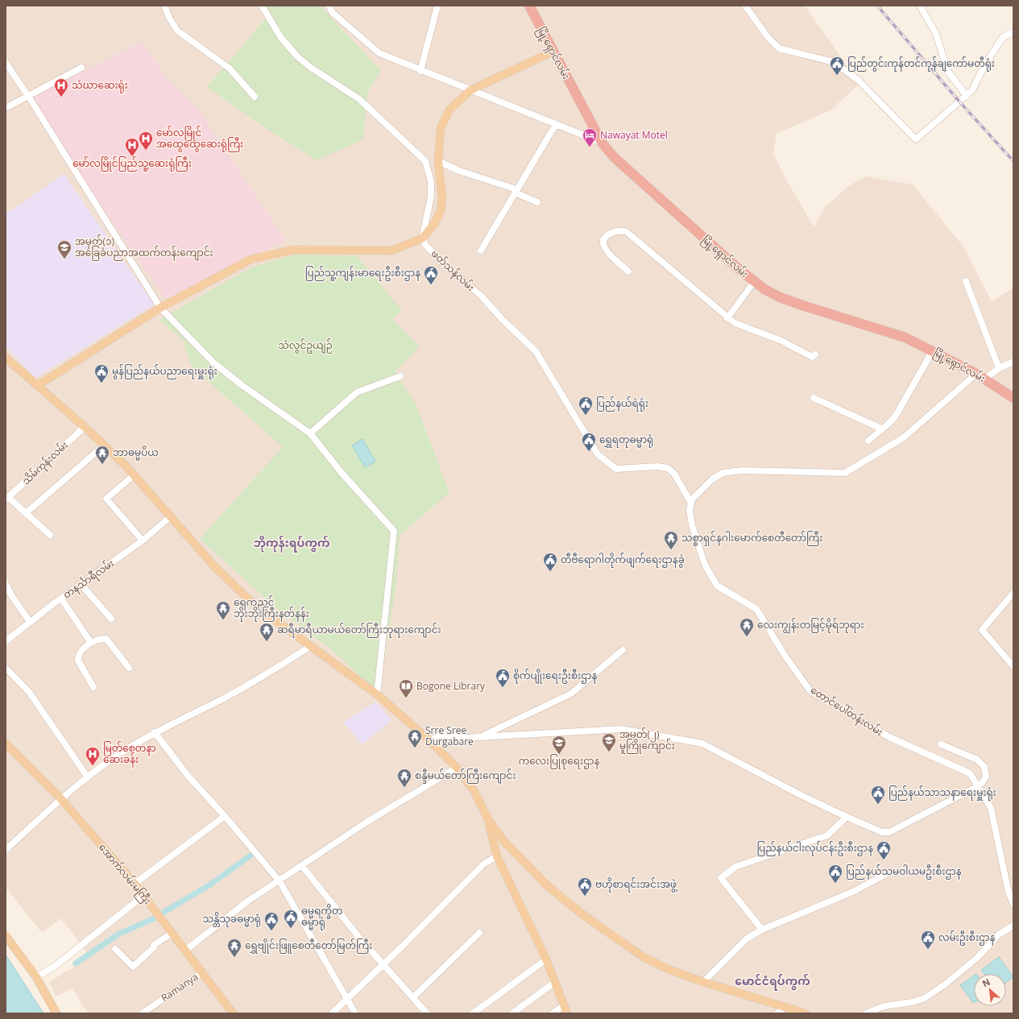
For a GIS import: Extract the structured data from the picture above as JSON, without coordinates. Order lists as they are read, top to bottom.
{
  "streets": {
    "highway": ["မြို့ရှောင်လမ်း"],
    "main road": ["အောက်လမ်းမကြီး"],
    "street": [
      "ဖတ်သန်လမ်း",
      "သိမ်ကုန်းလမ်း",
      "တနင်္သာရီလမ်း",
      "တောင်ပေါ်တန်းလမ်း",
      "Ramanya"
    ]
  },
  "crossings": [
    ["ဖတ်သန်လမ်း", "တောင်ပေါ်တန်းလမ်း"],
    ["အောက်လမ်းမကြီး", "Ramanya"]
  ],
  "districts": ["ဘိုကုန်းရပ်ကွက်", "မောင်ငံရပ်ကွက်"],
  "parks": ["သံလွင်ဥယျဉ်"],
  "places": {
    "public building": [
      "ပြည်တွင်းကုန်တင်ကုန်ချကော်မတီရုံး",
      "ပြည်သူ့ကျန်းမာရေးဦးစီးဌာန",
      "မွန်ပြည်နယ်ပညာရေးမှူးရုံး",
      "ပြည်နယ်ရဲရုံး",
      "ရွှေရတုဓမ္မာရုံ",
      "တီဗီရောဂါတိုက်ဖျက်ရေးဌာနခွဲ",
      "စိုက်ပျိုးရေးဦးစီးဌာန",
      "ပြည်နယ်သာသနာရေးမှူးရုံး",
      "ပြည်နယ်ငါးလုပ်ငန်းဦးစီးဌာန",
      "ပြည်နယ်သမဝါယမဦးစီးဌာန",
      "ဗဟိုစာရင်းအင်းအဖွဲ့",
      "ဓမ္မရက္ခိတ ဓမ္မာရုံ",
      "သန္တိသုခဓမ္မာရုံ",
      "လမ်းဦးစီးဌာန"
    ],
    "hospital": [
      "သံဃာဆေးရုံး",
      "မော်လမြိုင် အထွေထွေဆေးရုံကြီး",
      "မော်လမြိုင်ပြည်သူ့ဆေးရုံကြီး",
      "မြတ်စေတနာ ဆေးခန်း"
    ],
    "hotel": ["Nawayat Motel"],
    "school or university": ["အမှတ်(၁) အခြေခံပညာအထက်တန်းကျောင်း", "အမှတ်(၂) မူကြိုကျောင်း", "ကလေးပြုစုရေးဌာန"],
    "temple": [
      "ဘာဓမ္မပိယ",
      "သစ္စာရှင်နဂါးမောက်စေတီတော်ကြီး",
      "ရွှေကညင် ဘိုးဘိုးကြီးနတ်နန်း",
      "လေးကျွန်းတမြင့်မိုရ်ဘုရား",
      "ဆရီမာရီယာမယ်တော်ကြီးဘုရားကျောင်း",
      "Srre Sree Durgabare",
      "စန္ဒီမယ်တော်ကြီးကျောင်း",
      "ရွှေဗျိုင်းဖြူစေတီတော်မြတ်ကြီး"
    ],
    "library": ["Bogone Library"]
  },
  "north": "top left"
}
